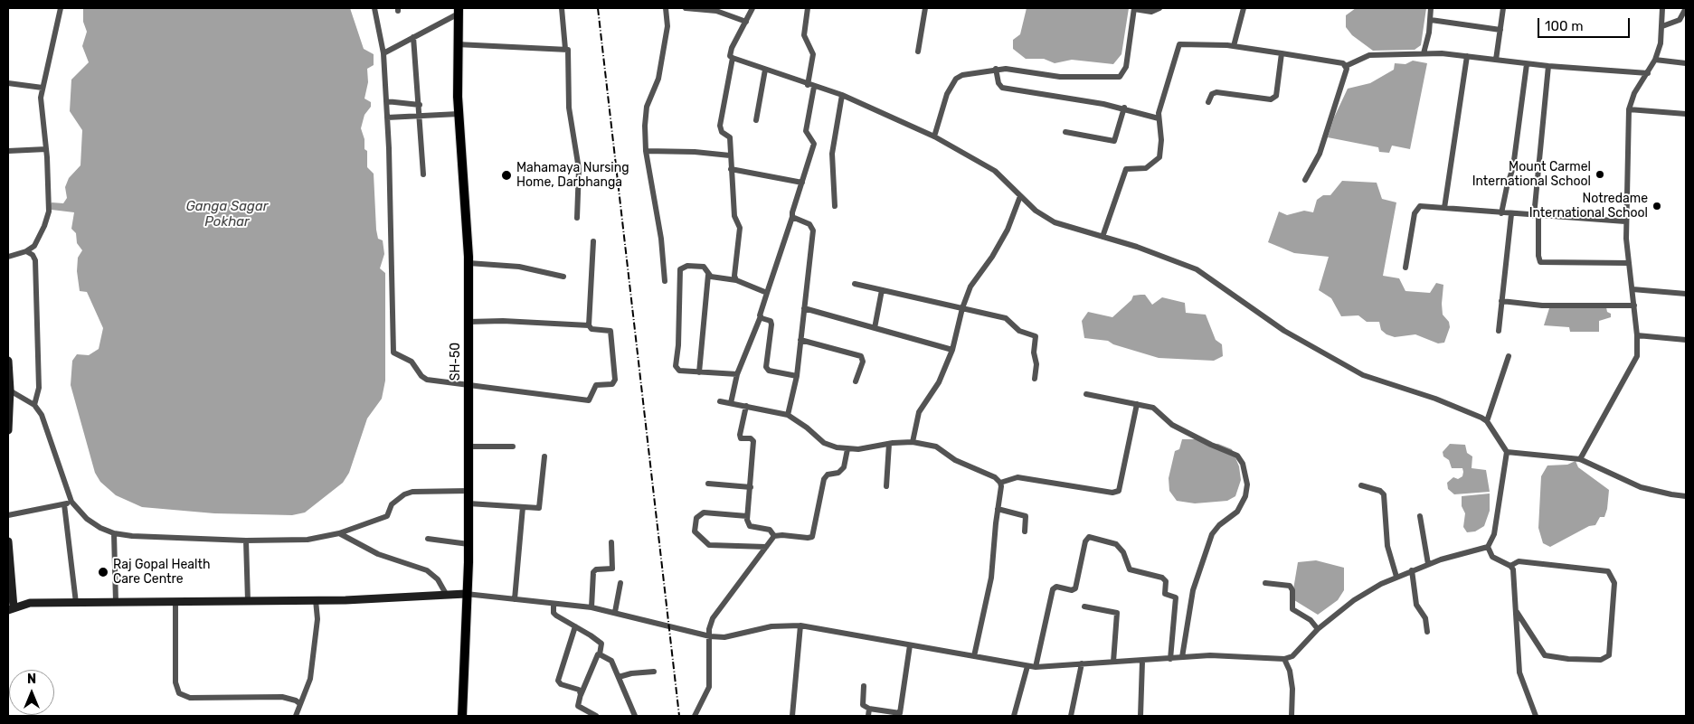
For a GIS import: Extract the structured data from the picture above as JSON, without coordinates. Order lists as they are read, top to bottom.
{
  "streets": {
    "main road": ["SH-50"]
  },
  "water": ["Ganga Sagar Pokhar"],
  "places": [
    "Mount Carmel International School",
    "Mahamaya Nursing Home, Darbhanga",
    "Notredame International School",
    "Raj Gopal Health Care Centre"
  ],
  "scale_bar": "100 m",
  "north": "top"
}
